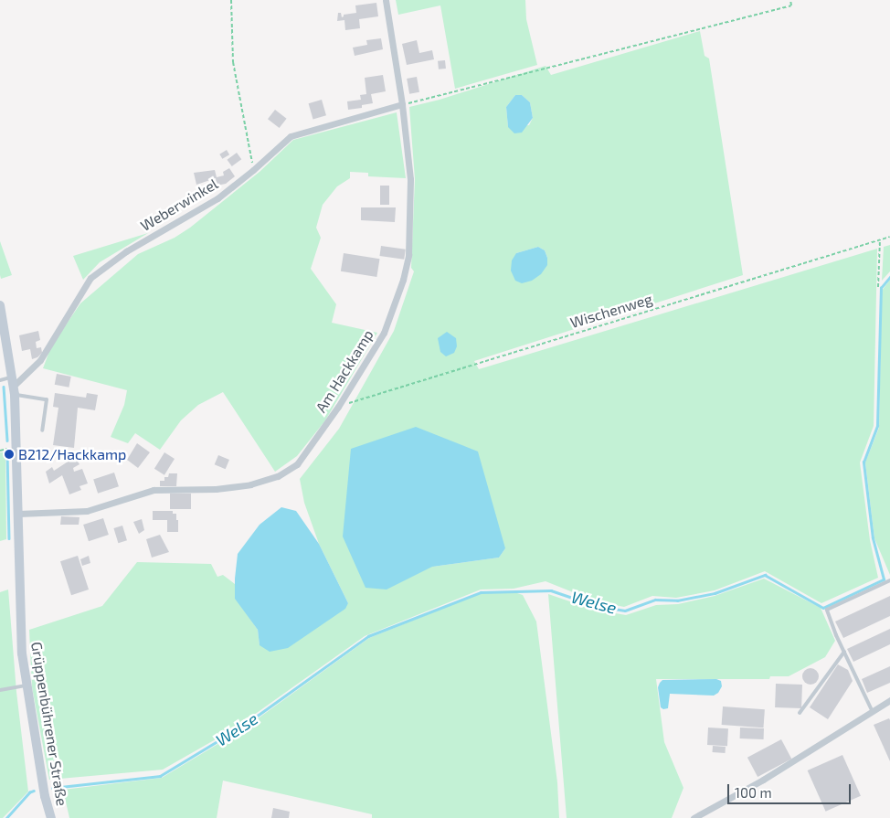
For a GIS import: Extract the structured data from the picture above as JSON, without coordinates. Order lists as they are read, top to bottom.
{
  "streets": {
    "main road": ["Grüppenbührener Straße"],
    "street": ["Weberwinkel", "Am Hackkamp"],
    "path": ["Wischenweg"]
  },
  "crossings": [
    ["Weberwinkel", "Am Hackkamp"],
    ["Weberwinkel", "Grüppenbührener Straße"],
    ["Wischenweg", "Am Hackkamp"],
    ["Am Hackkamp", "Grüppenbührener Straße"]
  ],
  "water": ["Welse"],
  "places": ["B212/Hackkamp"],
  "scale_bar": "100 m"
}
